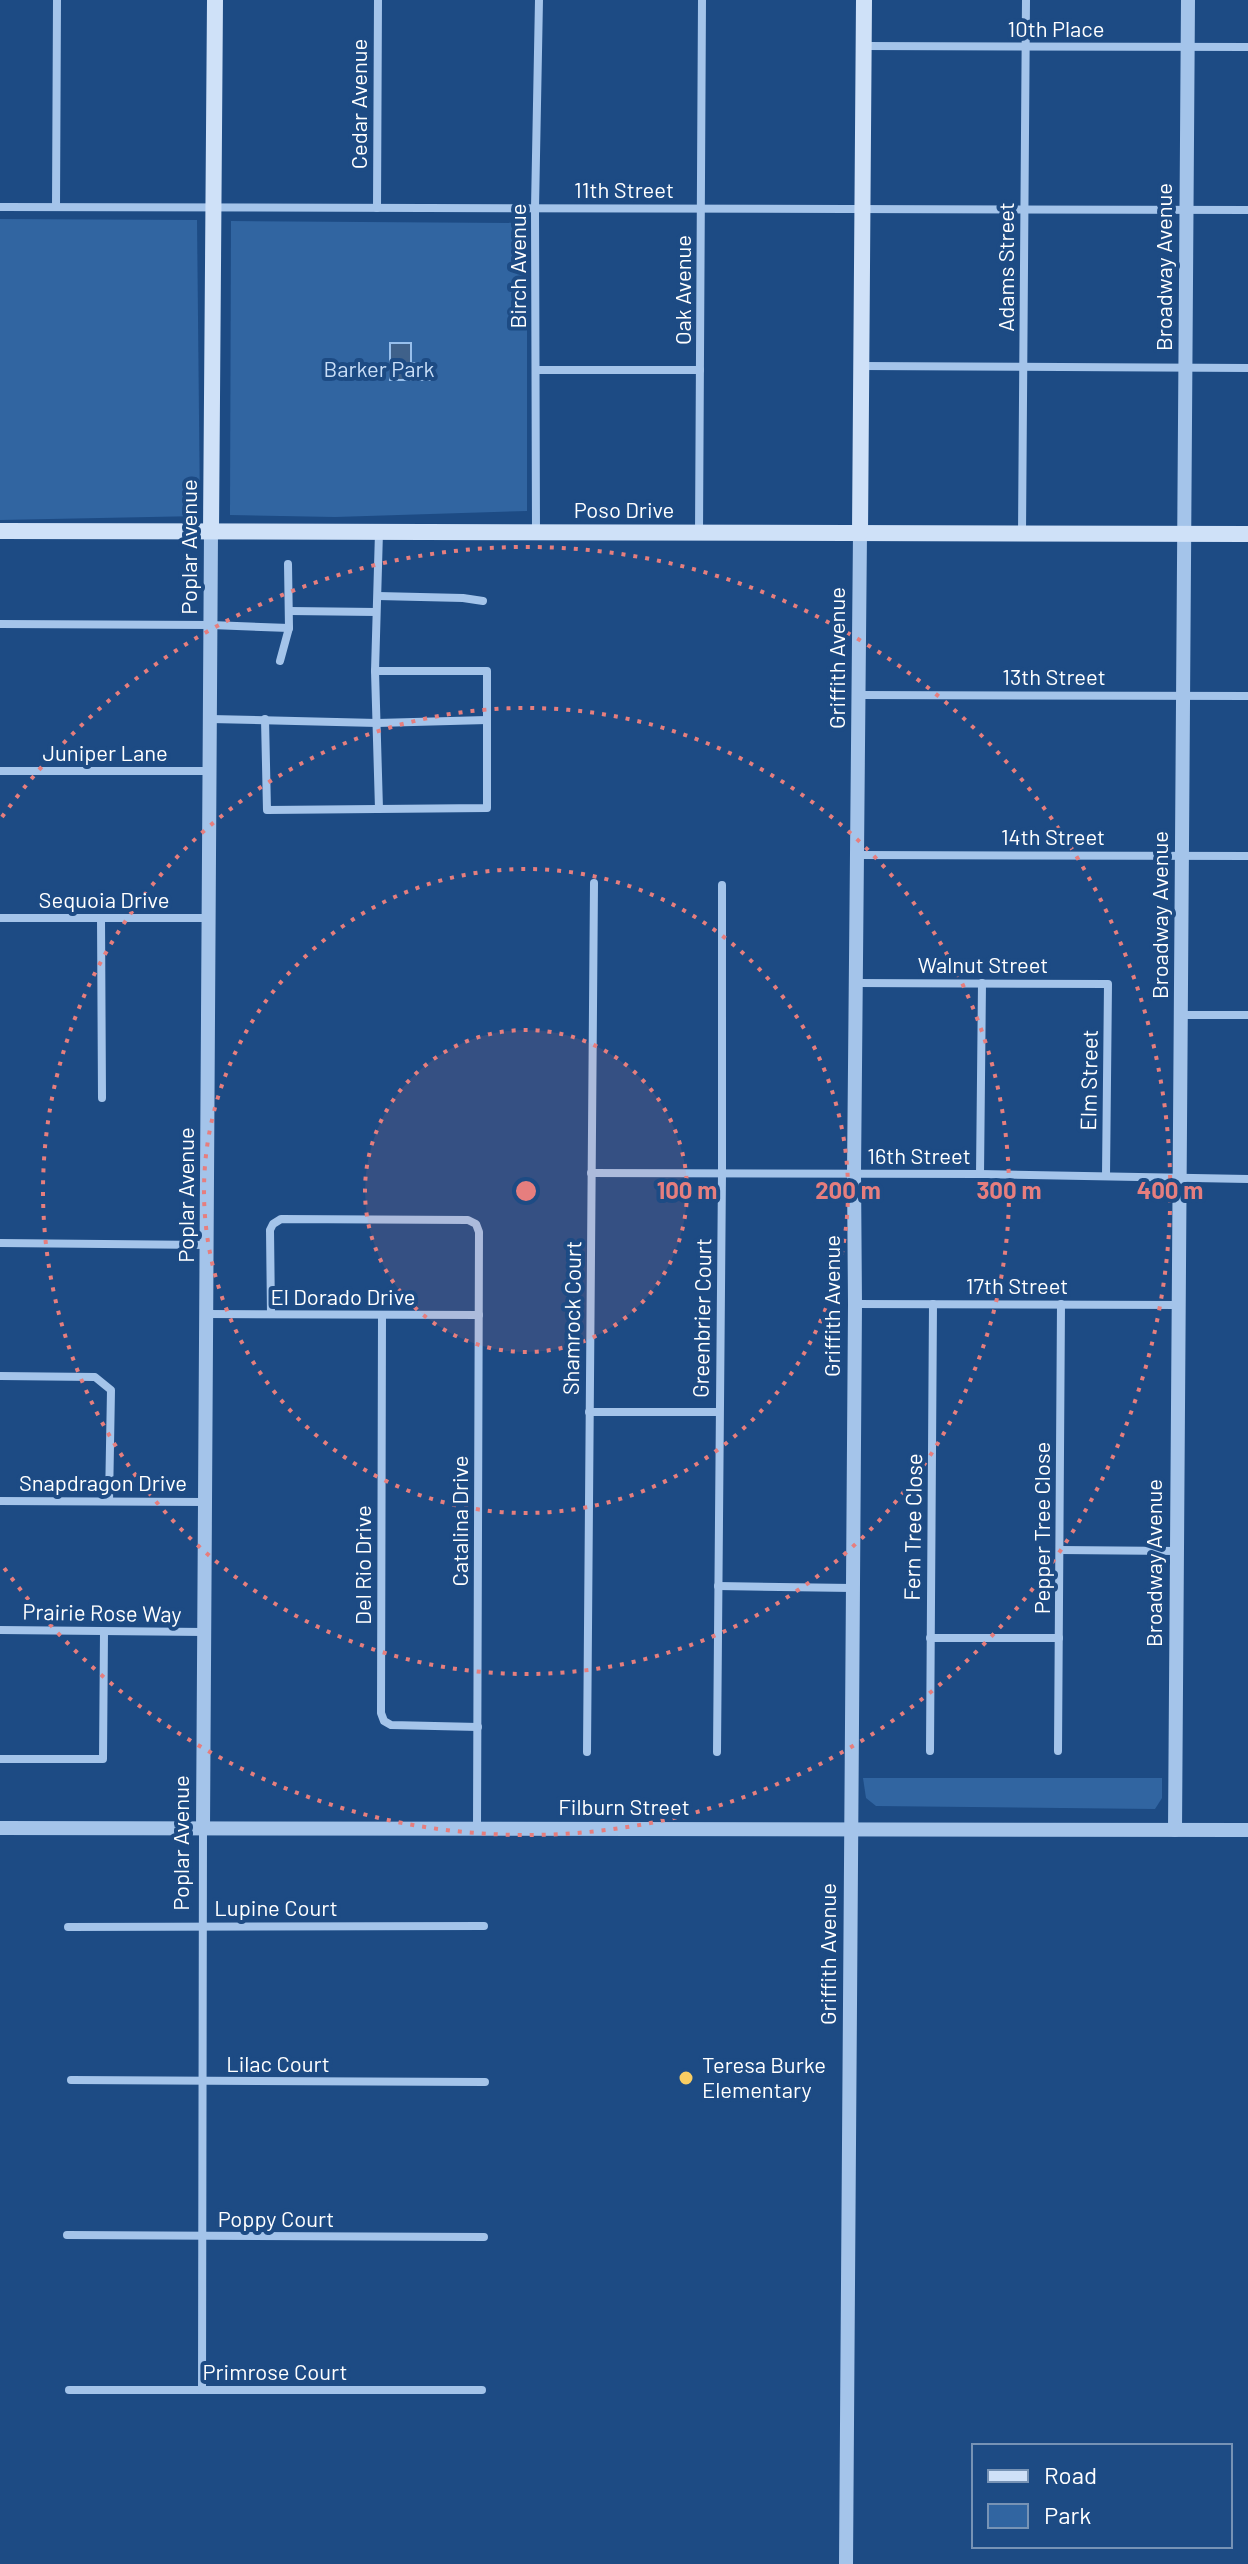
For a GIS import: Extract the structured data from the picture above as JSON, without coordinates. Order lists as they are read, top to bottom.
{
  "streets": {
    "main road": ["Poso Drive", "Poplar Avenue", "Griffith Avenue"],
    "street": [
      "10th Place",
      "Cedar Avenue",
      "11th Street",
      "Birch Avenue",
      "Adams Street",
      "Broadway Avenue",
      "Oak Avenue",
      "13th Street",
      "Juniper Lane",
      "14th Street",
      "Sequoia Drive",
      "Walnut Street",
      "Elm Street",
      "16th Street",
      "17th Street",
      "El Dorado Drive",
      "Shamrock Court",
      "Greenbrier Court",
      "Snapdragon Drive",
      "Catalina Drive",
      "Fern Tree Close",
      "Pepper Tree Close",
      "Del Rio Drive",
      "Prairie Rose Way",
      "Filburn Street",
      "Lupine Court",
      "Lilac Court",
      "Poppy Court",
      "Primrose Court"
    ]
  },
  "crossings": [
    ["10th Place", "Adams Street"],
    ["10th Place", "Broadway Avenue"],
    ["10th Place", "Griffith Avenue"],
    ["Cedar Avenue", "11th Street"],
    ["11th Street", "Birch Avenue"],
    ["11th Street", "Adams Street"],
    ["11th Street", "Broadway Avenue"],
    ["11th Street", "Oak Avenue"],
    ["11th Street", "Poplar Avenue"],
    ["11th Street", "Griffith Avenue"],
    ["Birch Avenue", "Poso Drive"],
    ["Adams Street", "Poso Drive"],
    ["Broadway Avenue", "Poso Drive"],
    ["Broadway Avenue", "13th Street"],
    ["Broadway Avenue", "14th Street"],
    ["Broadway Avenue", "16th Street"],
    ["Broadway Avenue", "17th Street"],
    ["Broadway Avenue", "Filburn Street"],
    ["Oak Avenue", "Poso Drive"],
    ["Poso Drive", "Poplar Avenue"],
    ["Poso Drive", "Griffith Avenue"],
    ["Poplar Avenue", "Juniper Lane"],
    ["Poplar Avenue", "Sequoia Drive"],
    ["Poplar Avenue", "El Dorado Drive"],
    ["Poplar Avenue", "Snapdragon Drive"],
    ["Poplar Avenue", "Prairie Rose Way"],
    ["Poplar Avenue", "Filburn Street"],
    ["Poplar Avenue", "Lupine Court"],
    ["Poplar Avenue", "Lilac Court"],
    ["Poplar Avenue", "Poppy Court"],
    ["Poplar Avenue", "Primrose Court"],
    ["Griffith Avenue", "13th Street"],
    ["Griffith Avenue", "14th Street"],
    ["Griffith Avenue", "Walnut Street"],
    ["Griffith Avenue", "16th Street"],
    ["Griffith Avenue", "17th Street"],
    ["Griffith Avenue", "Filburn Street"],
    ["Walnut Street", "Elm Street"],
    ["Elm Street", "16th Street"],
    ["16th Street", "Shamrock Court"],
    ["16th Street", "Greenbrier Court"],
    ["17th Street", "Fern Tree Close"],
    ["17th Street", "Pepper Tree Close"],
    ["El Dorado Drive", "Catalina Drive"],
    ["El Dorado Drive", "Del Rio Drive"],
    ["Catalina Drive", "Del Rio Drive"],
    ["Catalina Drive", "Filburn Street"]
  ],
  "parks": ["Barker Park"],
  "places": ["Teresa Burke Elementary"],
  "legend": ["Road", "Park"],
  "rings": [
    "100 m",
    "200 m",
    "300 m",
    "400 m"
  ]
}
